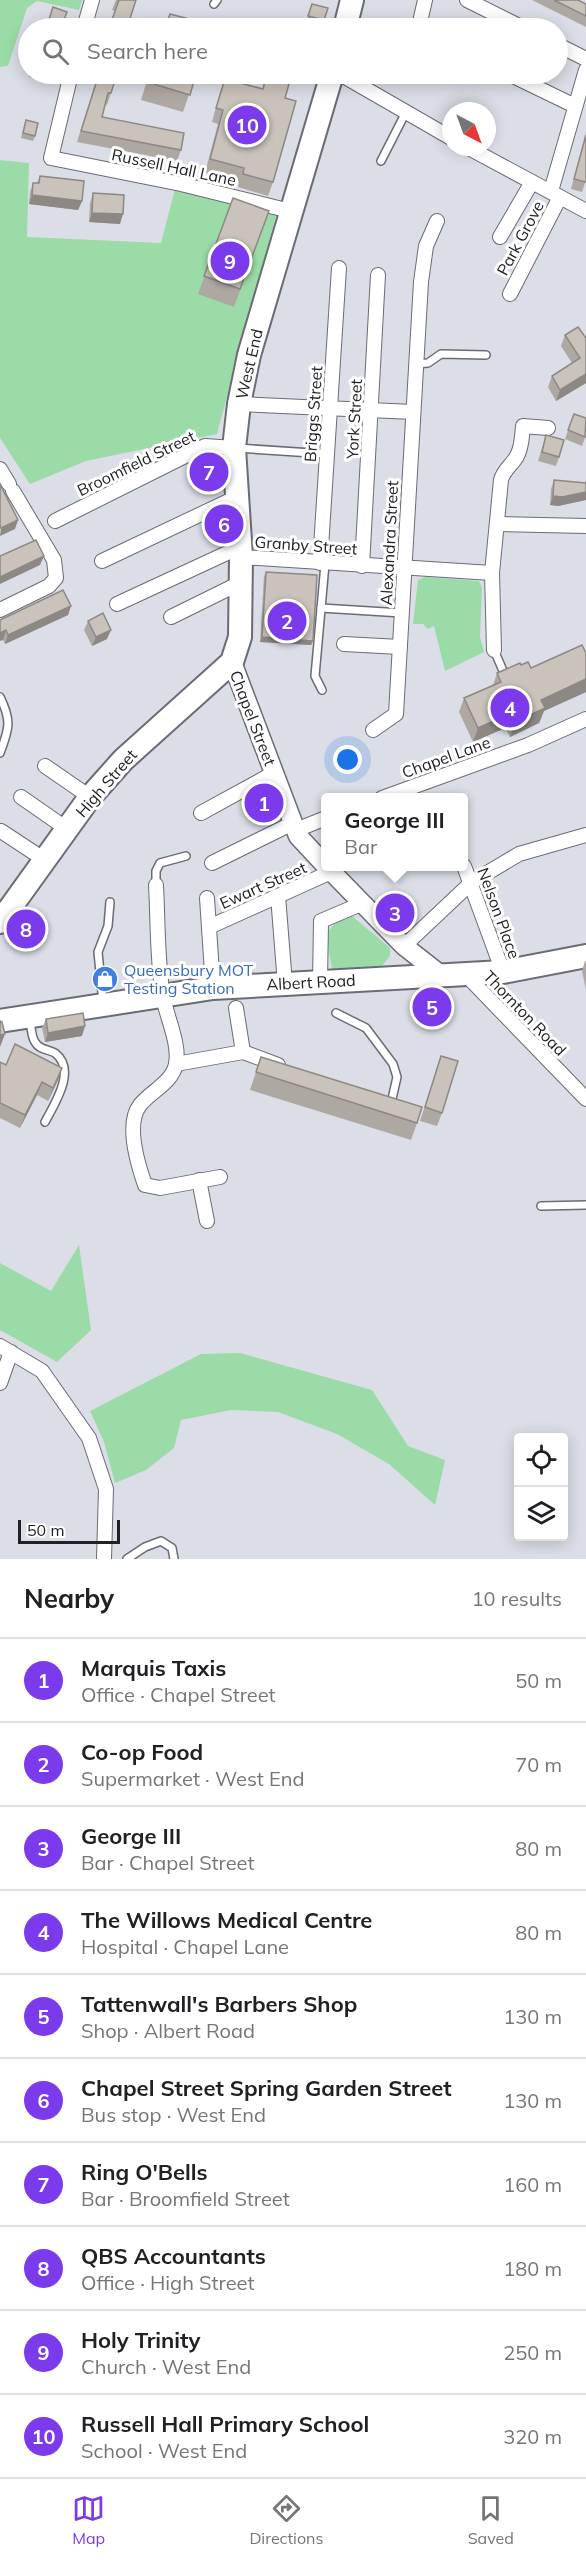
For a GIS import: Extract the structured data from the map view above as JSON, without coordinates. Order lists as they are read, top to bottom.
{
  "streets": {
    "main road": ["West End", "High Street", "Albert Road"],
    "street": [
      "Russell Hall Lane",
      "Park Grove",
      "Briggs Street",
      "York Street",
      "Broomfield Street",
      "Alexandra Street",
      "Granby Street",
      "Chapel Street",
      "Chapel Lane",
      "Ewart Street",
      "Nelson Place",
      "Thornton Road"
    ]
  },
  "crossings": [
    ["Russell Hall Lane", "West End"],
    ["West End", "Broomfield Street"],
    ["West End", "Granby Street"],
    ["West End", "Chapel Street"],
    ["West End", "High Street"],
    ["Briggs Street", "Granby Street"],
    ["York Street", "Granby Street"],
    ["Alexandra Street", "Granby Street"],
    ["Chapel Street", "High Street"],
    ["Chapel Street", "Albert Road"],
    ["Nelson Place", "Albert Road"],
    ["Albert Road", "Thornton Road"]
  ],
  "places": {
    "shop": ["Queensbury MOT Testing Station"]
  },
  "scale_bar": "50 m",
  "north": "bottom right",
  "page": {
    "search": "Search here",
    "pins": [
      "10",
      "9",
      "7",
      "6",
      "2",
      "4",
      "1",
      "3",
      "8",
      "5"
    ],
    "popup": ["George III", "Bar"],
    "scale": "50 m",
    "heading": ["Nearby", "10 results"],
    "list": [
      {
        "mark": "1",
        "name": "Marquis Taxis",
        "note": "Office · Chapel Street",
        "value": "50 m"
      },
      {
        "mark": "2",
        "name": "Co-op Food",
        "note": "Supermarket · West End",
        "value": "70 m"
      },
      {
        "mark": "3",
        "name": "George III",
        "note": "Bar · Chapel Street",
        "value": "80 m"
      },
      {
        "mark": "4",
        "name": "The Willows Medical Centre",
        "note": "Hospital · Chapel Lane",
        "value": "80 m"
      },
      {
        "mark": "5",
        "name": "Tattenwall's Barbers Shop",
        "note": "Shop · Albert Road",
        "value": "130 m"
      },
      {
        "mark": "6",
        "name": "Chapel Street Spring Garden Street",
        "note": "Bus stop · West End",
        "value": "130 m"
      },
      {
        "mark": "7",
        "name": "Ring O'Bells",
        "note": "Bar · Broomfield Street",
        "value": "160 m"
      },
      {
        "mark": "8",
        "name": "QBS Accountants",
        "note": "Office · High Street",
        "value": "180 m"
      },
      {
        "mark": "9",
        "name": "Holy Trinity",
        "note": "Church · West End",
        "value": "250 m"
      },
      {
        "mark": "10",
        "name": "Russell Hall Primary School",
        "note": "School · West End",
        "value": "320 m"
      }
    ],
    "nav": ["Map", "Directions", "Saved"]
  }
}
